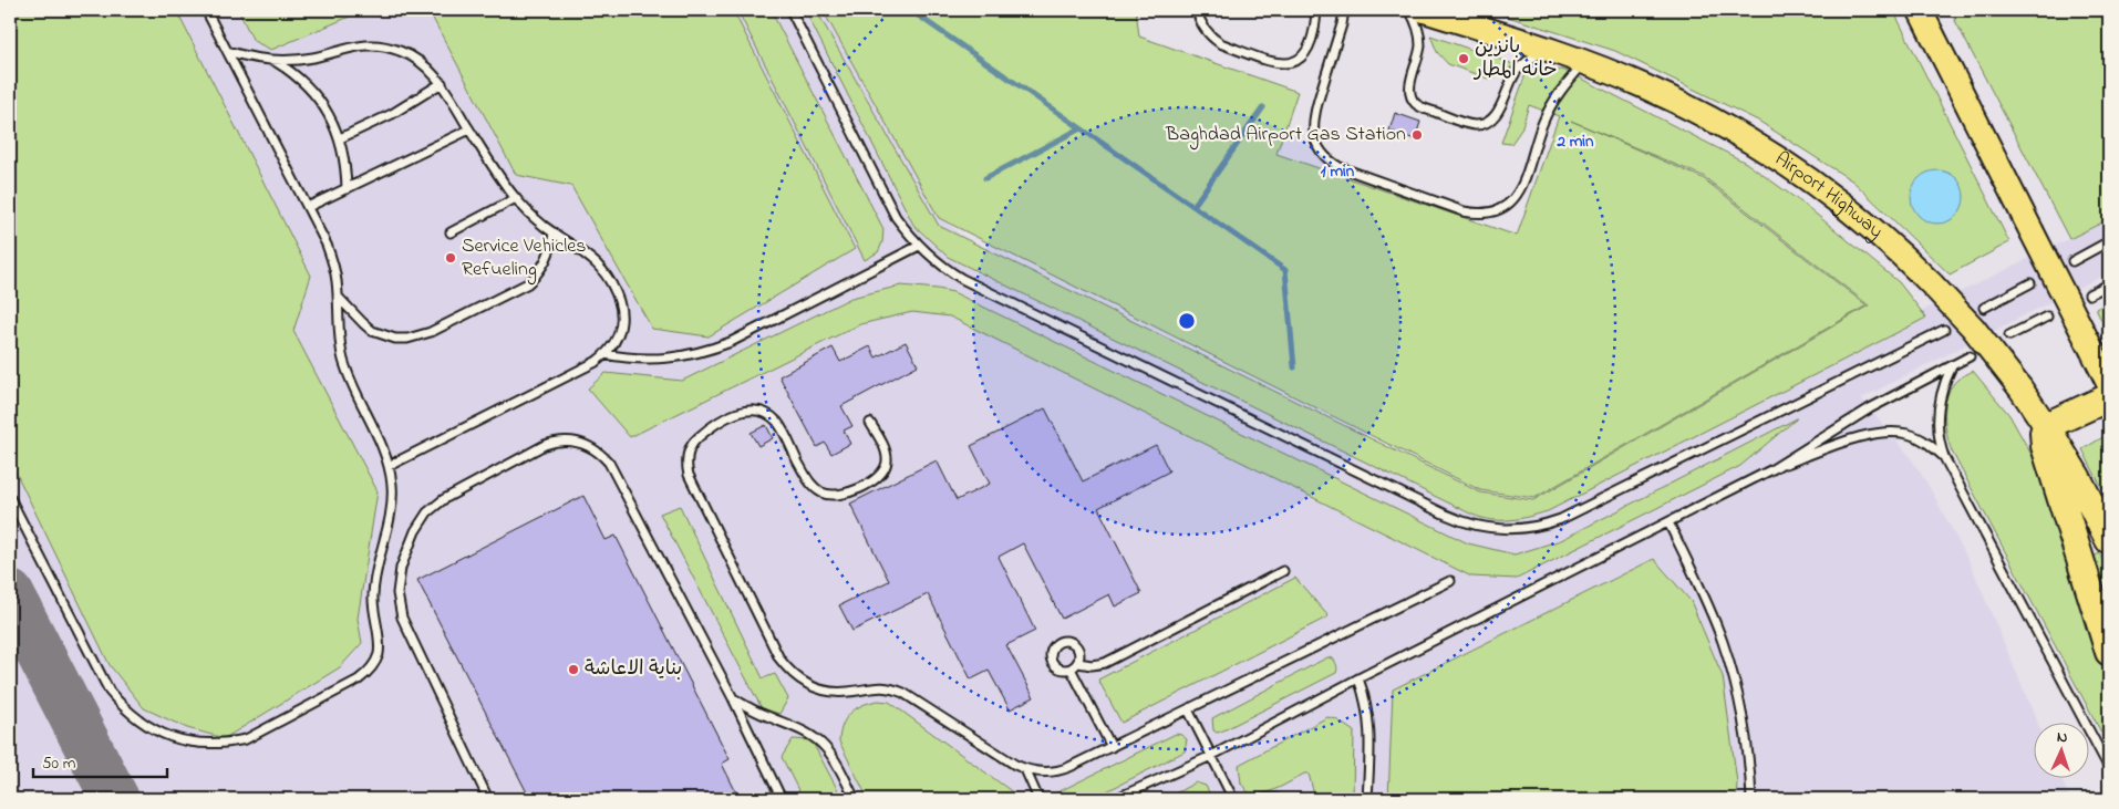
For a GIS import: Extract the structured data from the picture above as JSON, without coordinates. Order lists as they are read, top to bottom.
{
  "streets": {
    "highway": ["Airport Highway"]
  },
  "places": [
    "بانزين خانه المطار",
    "Baghdad Airport Gas Station",
    "Service Vehicles Refueling",
    "بناية الاعاشة"
  ],
  "scale_bar": "50 m",
  "north": "top",
  "rings": ["2 min", "1 min"]
}
